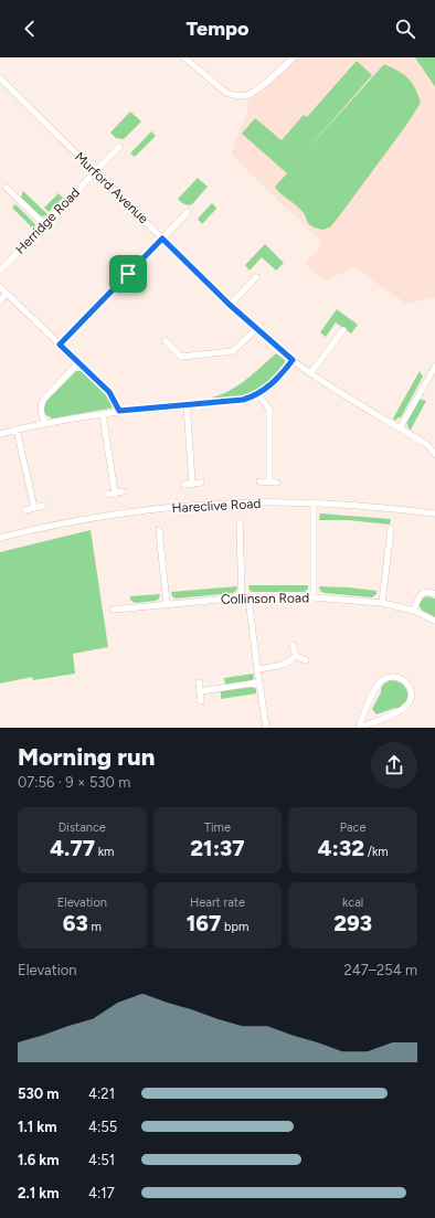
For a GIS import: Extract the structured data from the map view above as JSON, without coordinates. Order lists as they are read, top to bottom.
{
  "streets": {
    "street": [
      "Murford Avenue",
      "Herridge Road",
      "Hareclive Road",
      "Collinson Road"
    ]
  },
  "crossings": [
    ["Murford Avenue", "Herridge Road"]
  ],
  "page": {
    "header": "Tempo",
    "heading": ["Morning run", "07:56 · 9 × 530 m"],
    "stats": [
      ["Distance", "4.77 km"],
      ["Time", "21:37"],
      ["Pace", "4:32 /km"],
      ["Elevation", "63 m"],
      ["Heart rate", "167 bpm"],
      ["kcal", "293"]
    ],
    "chart": ["Elevation", "247–254 m"],
    "list": [
      {
        "name": "530 m",
        "note": "4:21"
      },
      {
        "name": "1.1 km",
        "note": "4:55"
      },
      {
        "name": "1.6 km",
        "note": "4:51"
      },
      {
        "name": "2.1 km",
        "note": "4:17"
      }
    ]
  }
}
